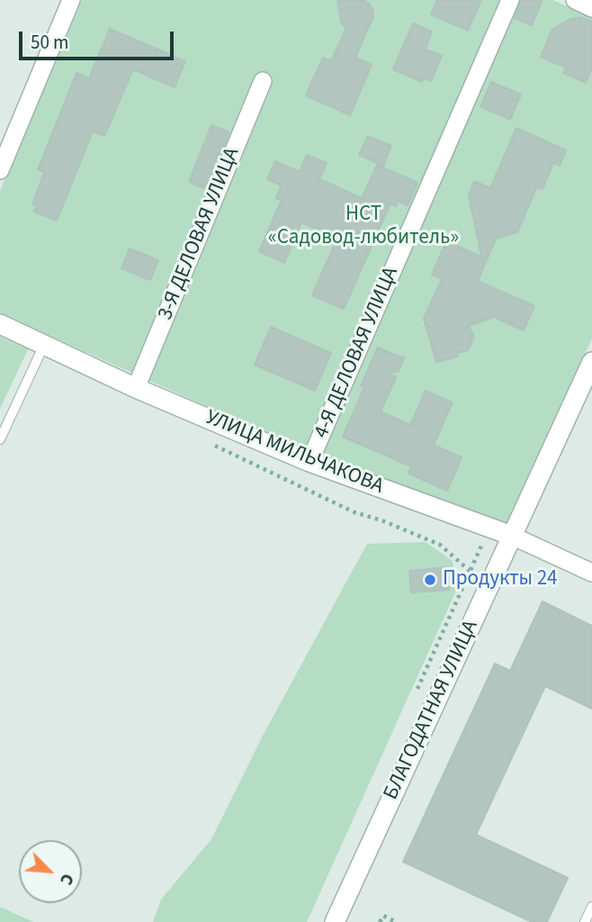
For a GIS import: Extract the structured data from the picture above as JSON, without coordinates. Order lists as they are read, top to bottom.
{
  "streets": {
    "street": [
      "3-Я ДЕЛОВАЯ УЛИЦА",
      "4-Я ДЕЛОВАЯ УЛИЦА",
      "УЛИЦА МИЛЬЧАКОВА",
      "БЛАГОДАТНАЯ УЛИЦА"
    ]
  },
  "crossings": [
    ["3-Я ДЕЛОВАЯ УЛИЦА", "УЛИЦА МИЛЬЧАКОВА"],
    ["4-Я ДЕЛОВАЯ УЛИЦА", "УЛИЦА МИЛЬЧАКОВА"],
    ["УЛИЦА МИЛЬЧАКОВА", "БЛАГОДАТНАЯ УЛИЦА"]
  ],
  "parks": ["НСТ «Садовод-любитель»"],
  "places": ["Продукты 24"],
  "scale_bar": "50 m",
  "north": "bottom right"
}
